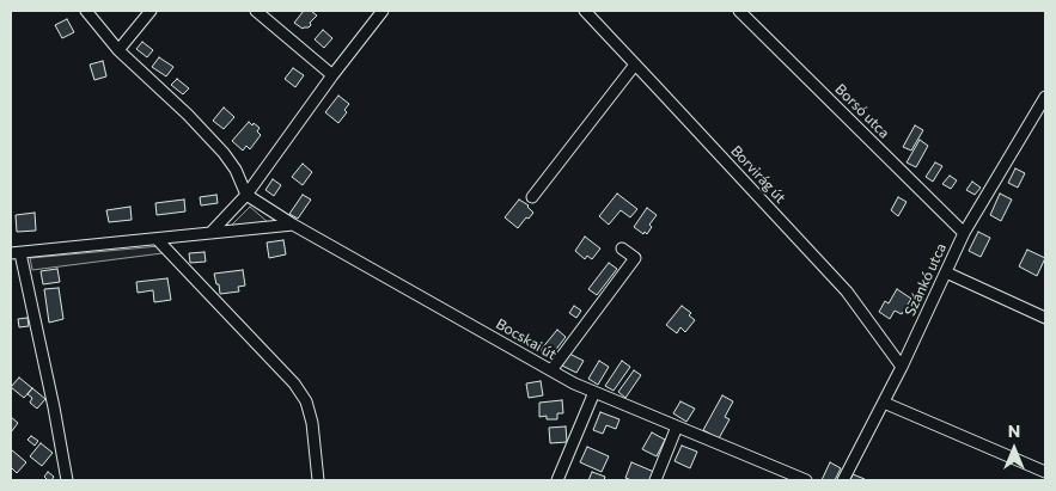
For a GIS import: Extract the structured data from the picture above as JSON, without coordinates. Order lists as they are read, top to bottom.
{
  "streets": {
    "street": [
      "Borsó utca",
      "Borvirág út",
      "Szánkó utca",
      "Bocskai út"
    ]
  },
  "crossings": [
    ["Borsó utca", "Szánkó utca"],
    ["Borvirág út", "Szánkó utca"]
  ],
  "north": "top"
}
